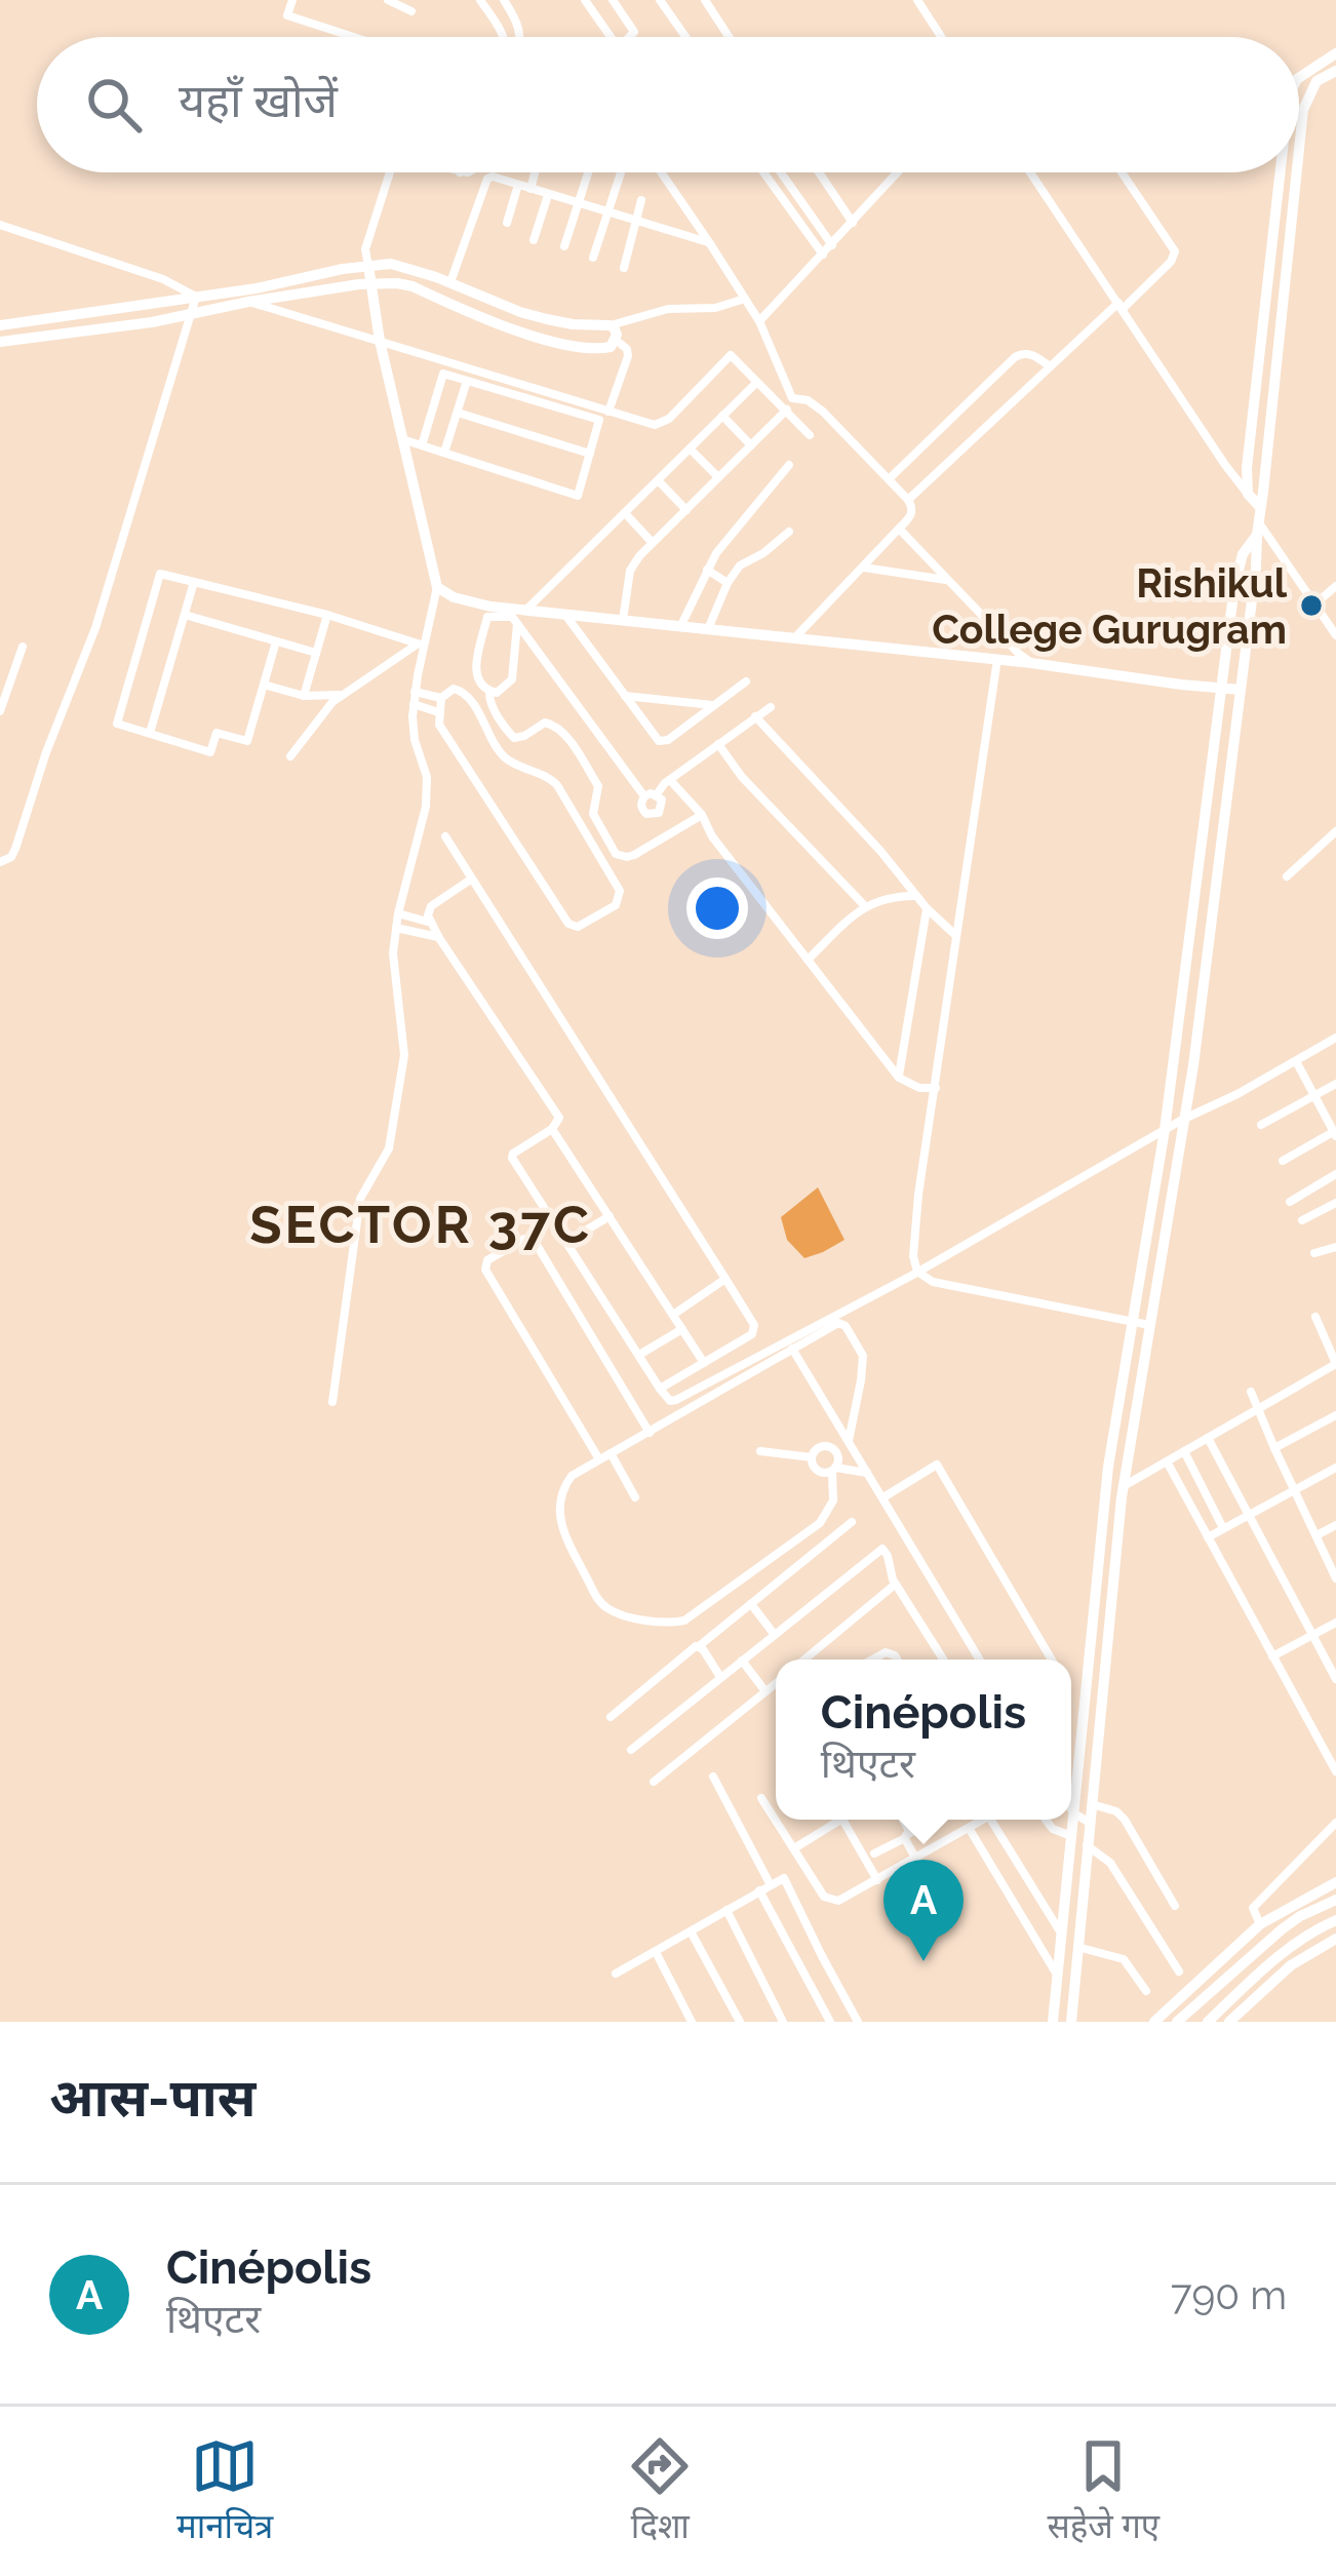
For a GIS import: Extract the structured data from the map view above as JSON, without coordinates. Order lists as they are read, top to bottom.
{
  "districts": ["SECTOR 37C"],
  "places": ["Rishikul College Gurugram"],
  "page": {
    "search": "यहाँ खोजें",
    "popup": ["Cinépolis", "थिएटर"],
    "pins": "A",
    "heading": "आस-पास",
    "list": [
      {
        "mark": "A",
        "name": "Cinépolis",
        "note": "थिएटर",
        "value": "790 m"
      }
    ],
    "nav": ["मानचित्र", "दिशा", "सहेजे गए"]
  }
}
